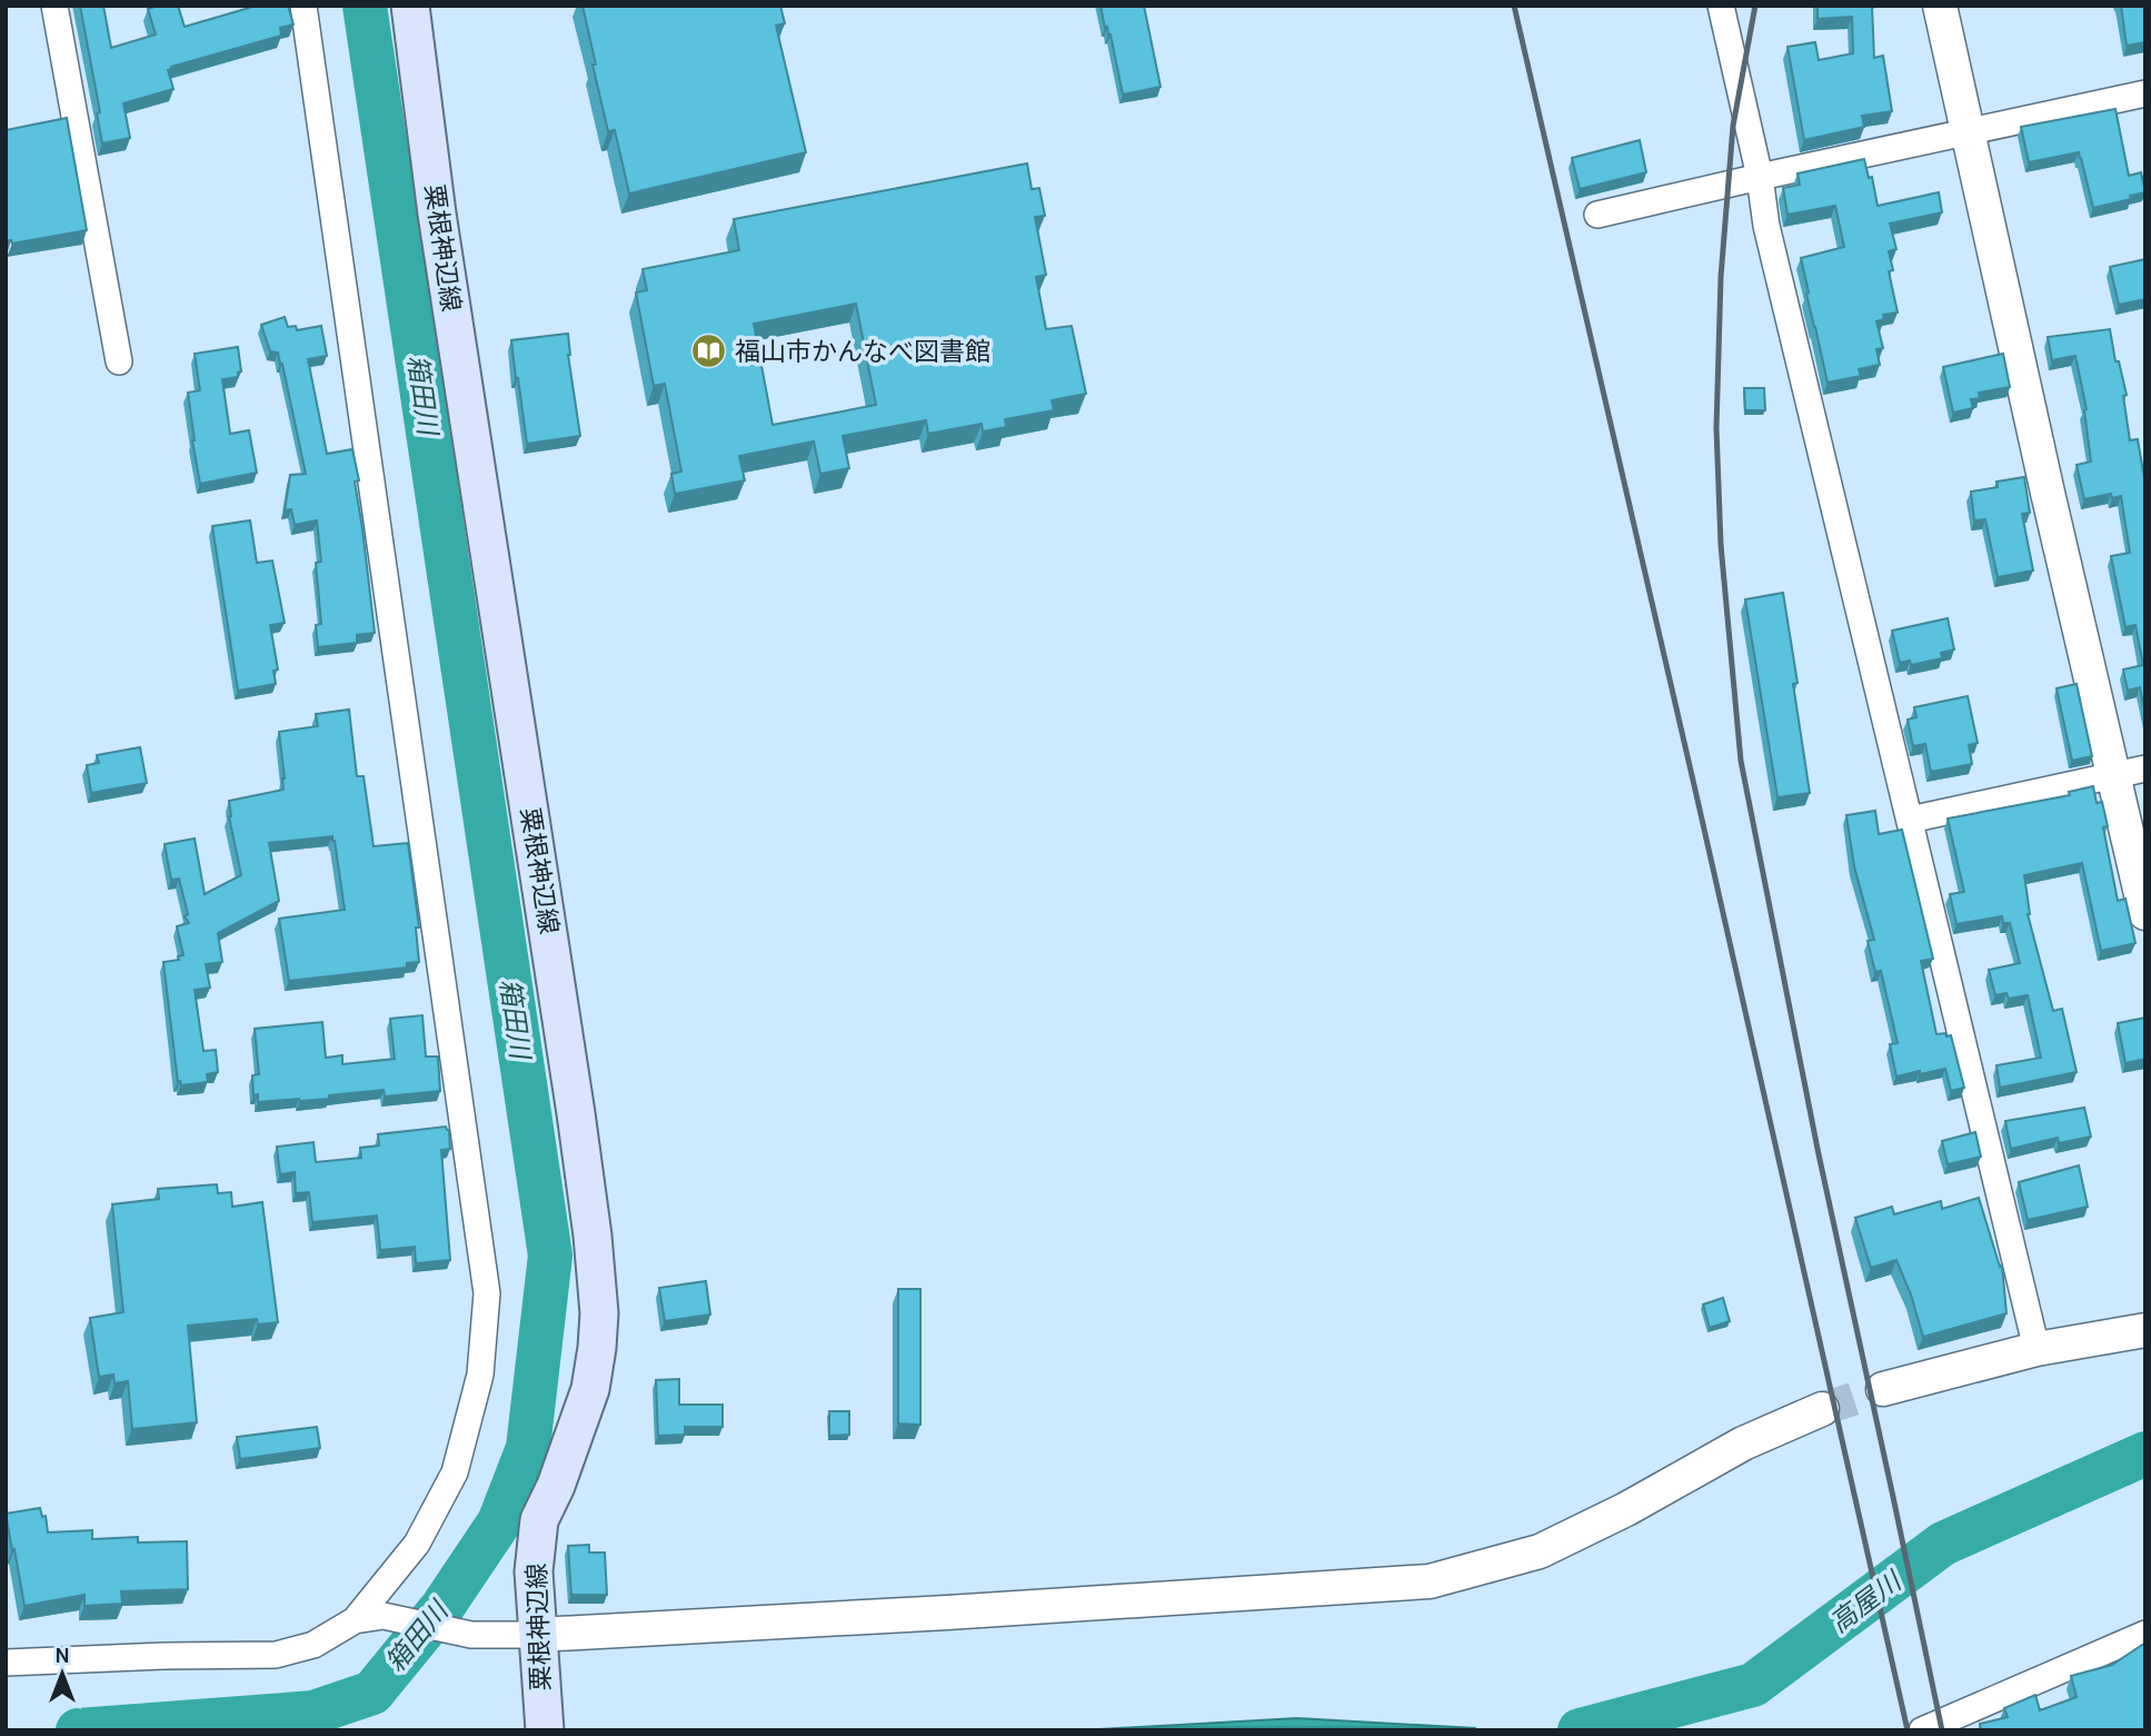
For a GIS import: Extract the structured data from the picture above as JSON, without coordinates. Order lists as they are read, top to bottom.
{
  "streets": {
    "main road": ["粟根神辺線"]
  },
  "water": ["箱田川", "高屋川"],
  "places": {
    "library": ["福山市かんなべ図書館"]
  },
  "north": "top"
}
